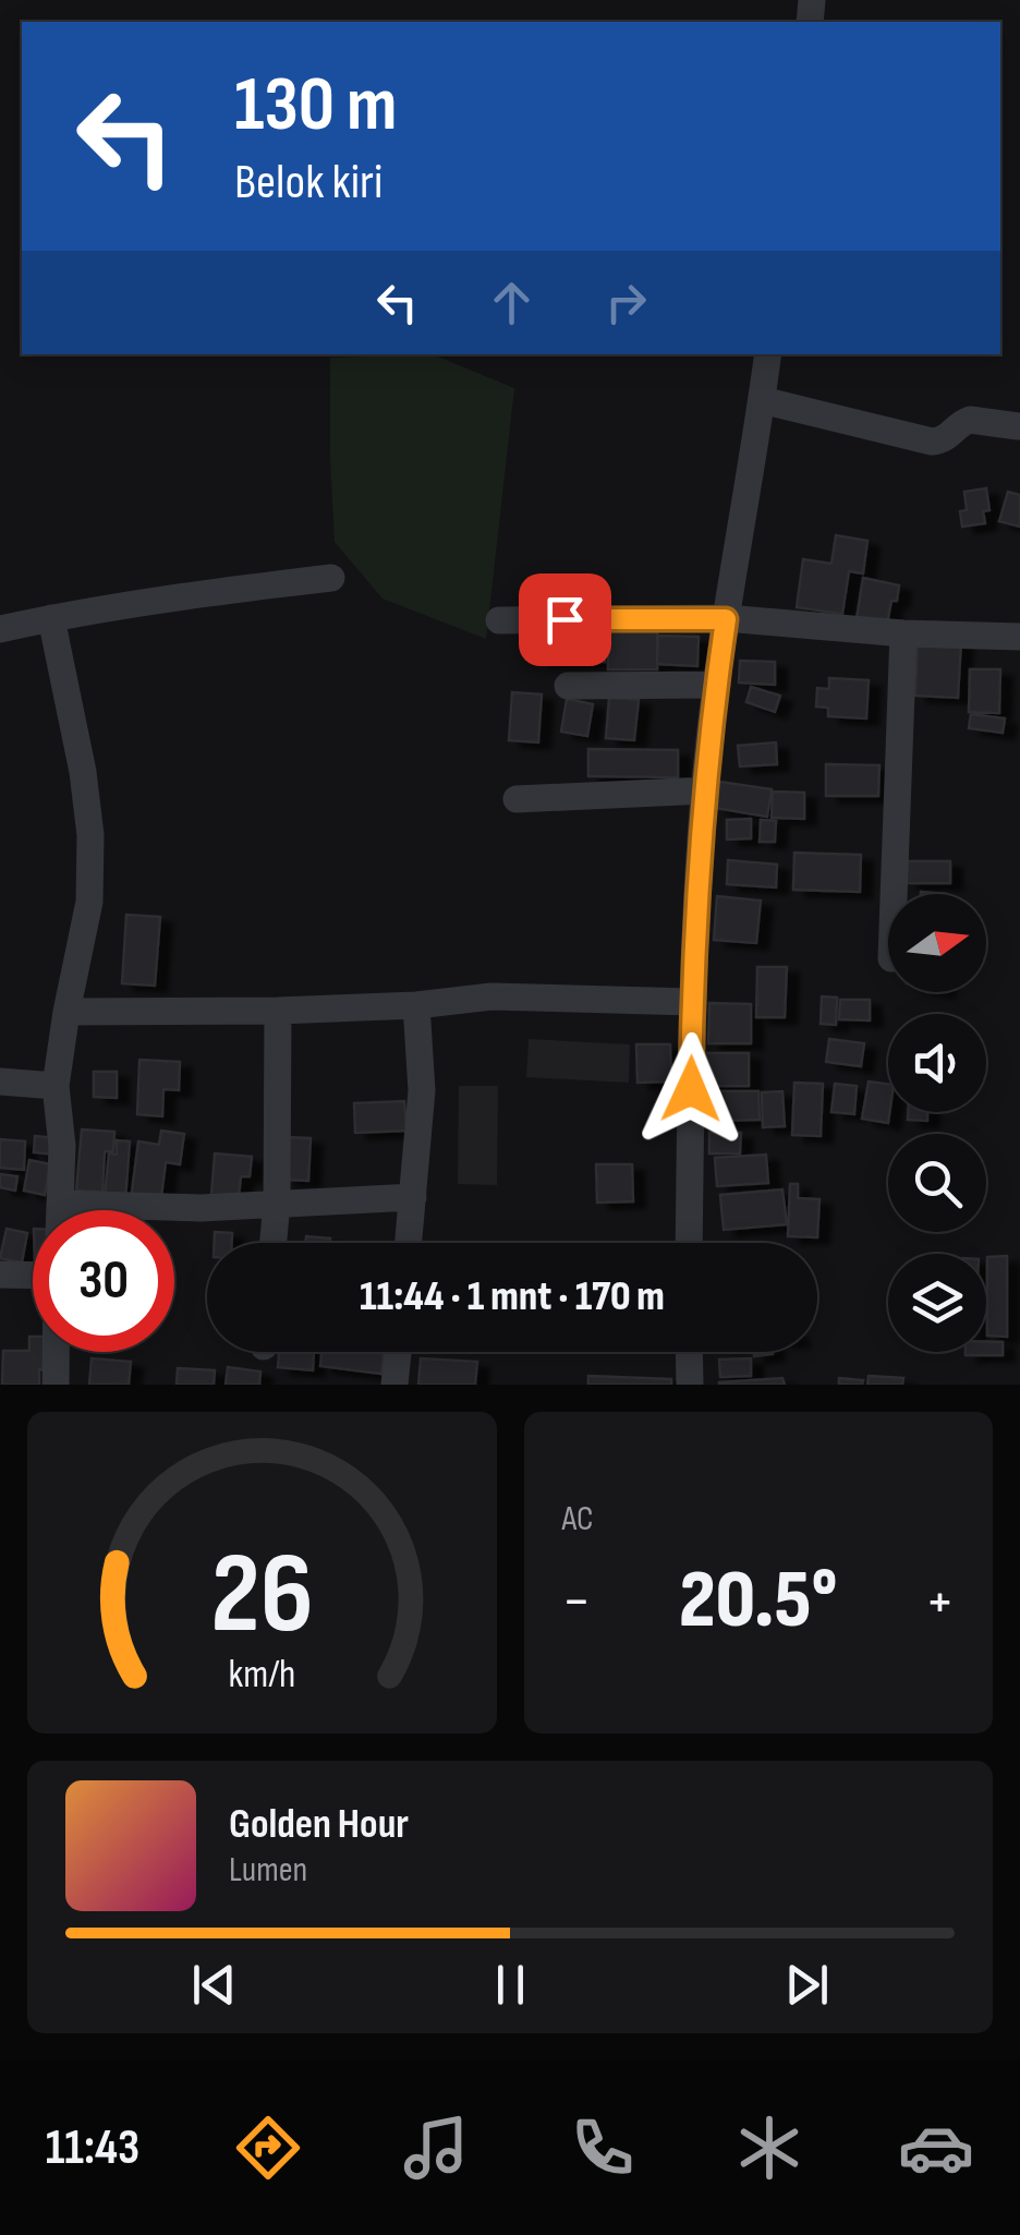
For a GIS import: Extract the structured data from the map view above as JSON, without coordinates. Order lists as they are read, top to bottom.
{
  "north": "right",
  "page": {
    "turn": ["130 m", "Belok kiri"],
    "limit": "30",
    "trip": "11:44 · 1 mnt · 170 m",
    "tile": "AC",
    "heat": ["−", "20.5°", "+"],
    "song": ["Golden Hour", "Lumen"],
    "tabs": "11:43",
    "gauge": ["26", "km/h"]
  }
}
